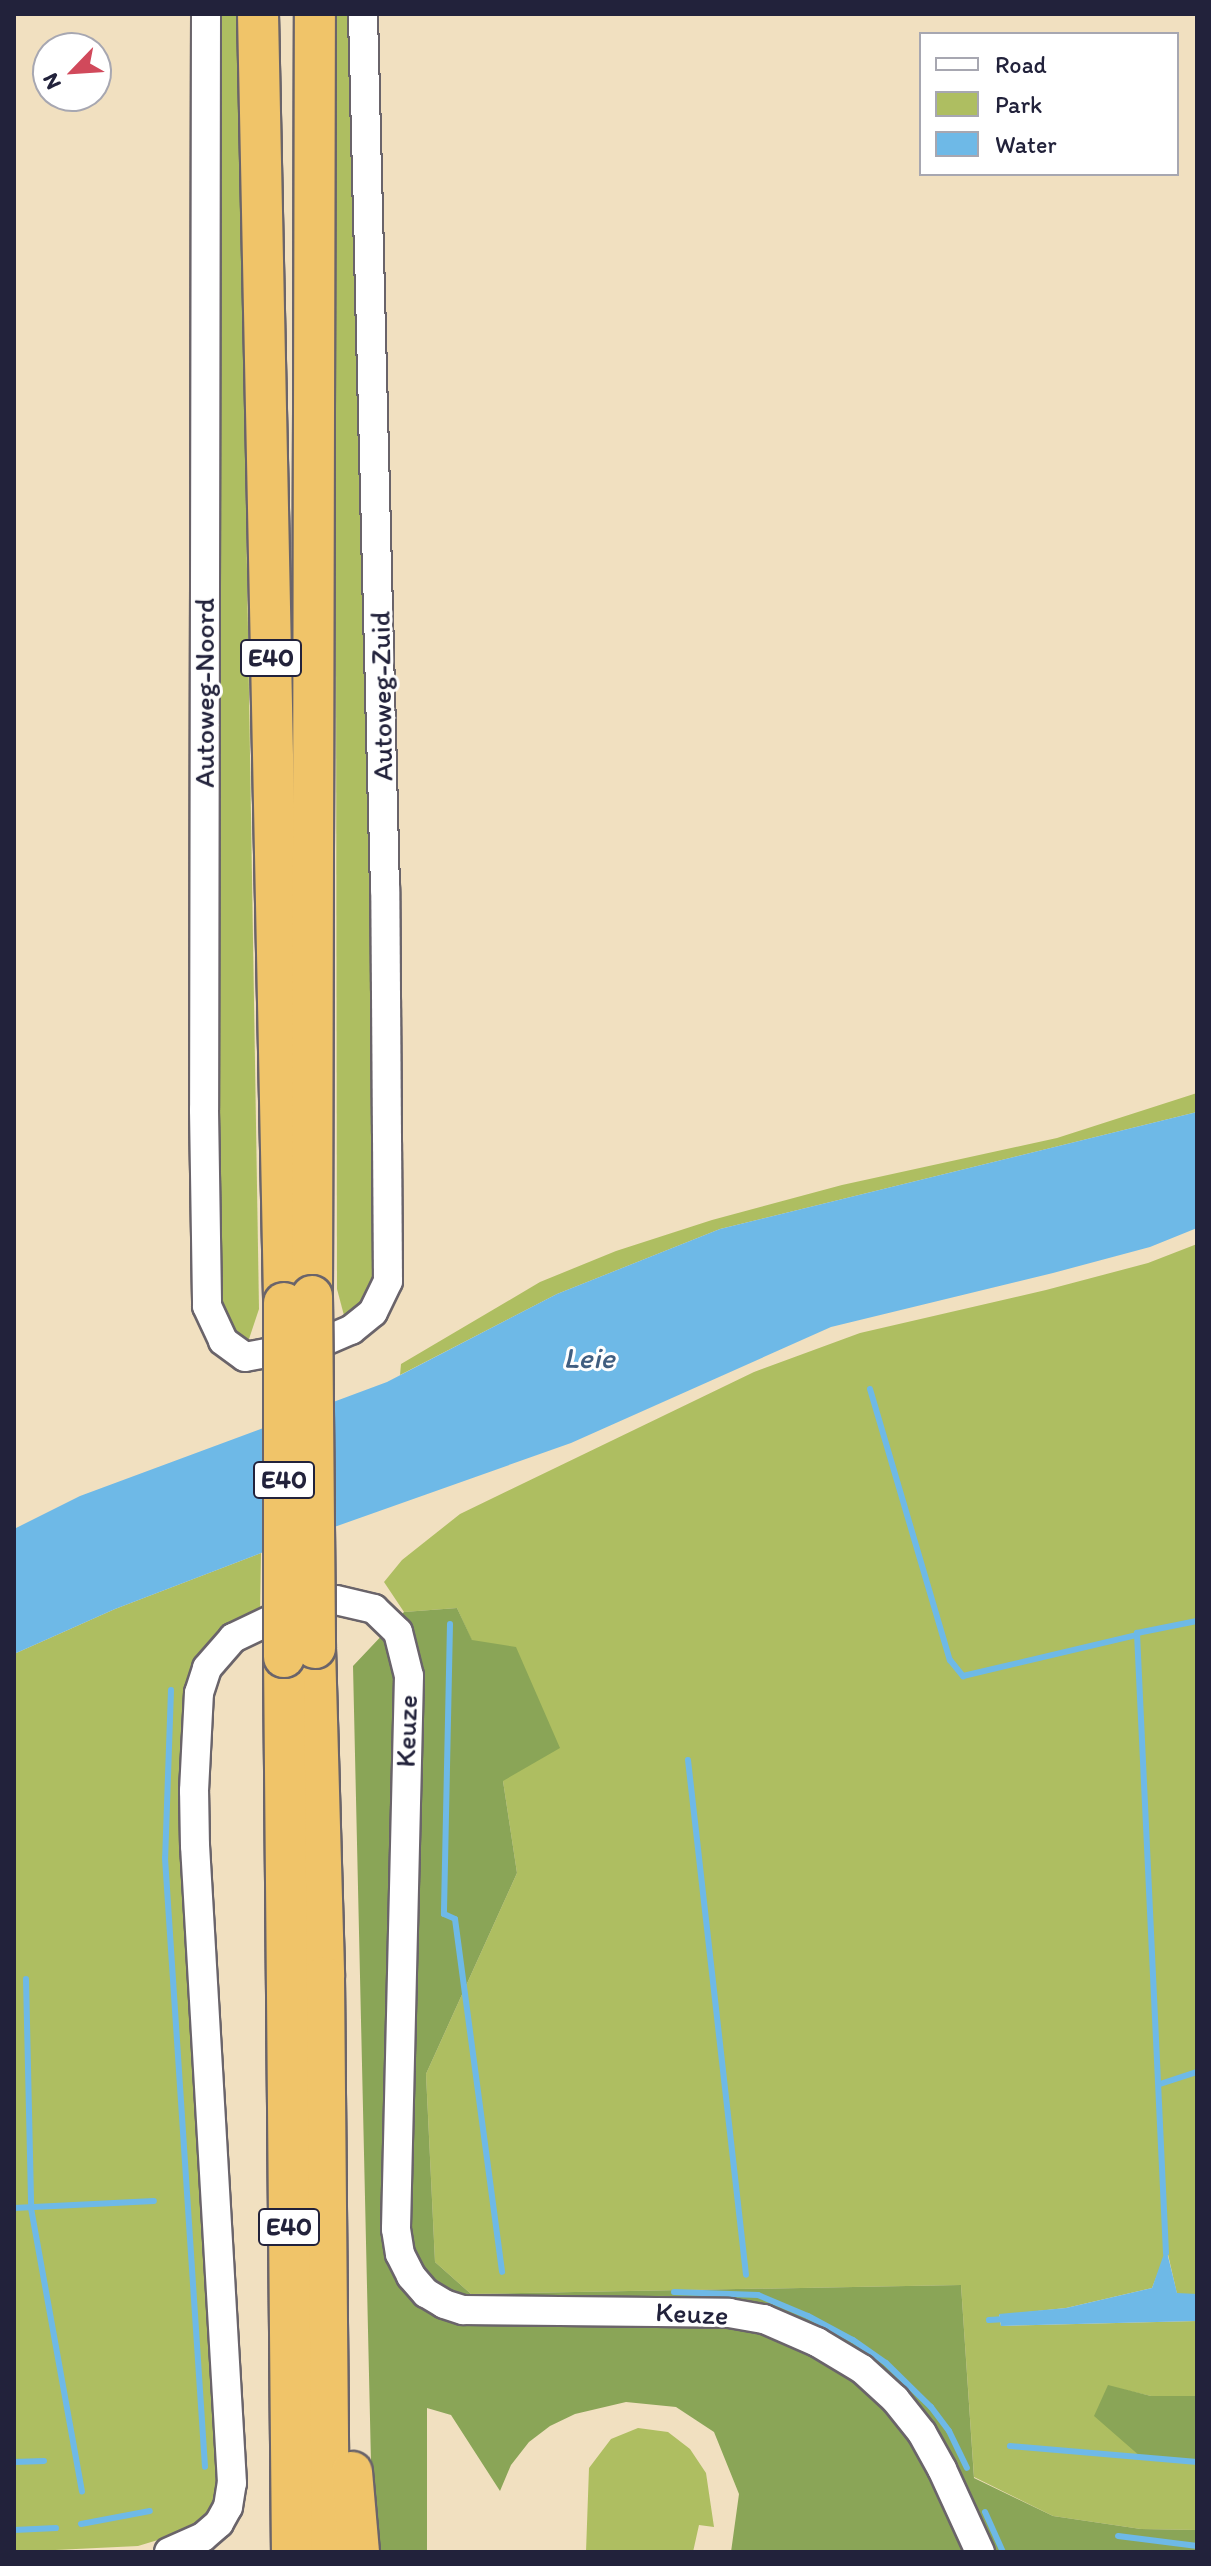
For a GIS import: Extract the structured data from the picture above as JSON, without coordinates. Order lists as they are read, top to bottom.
{
  "streets": {
    "highway": ["E40"],
    "street": ["Autoweg-Noord", "Autoweg-Zuid", "Keuze"]
  },
  "crossings": [
    ["Autoweg-Noord", "Autoweg-Zuid"]
  ],
  "water": ["Leie"],
  "legend": ["Road", "Park", "Water"],
  "north": "bottom left"
}
